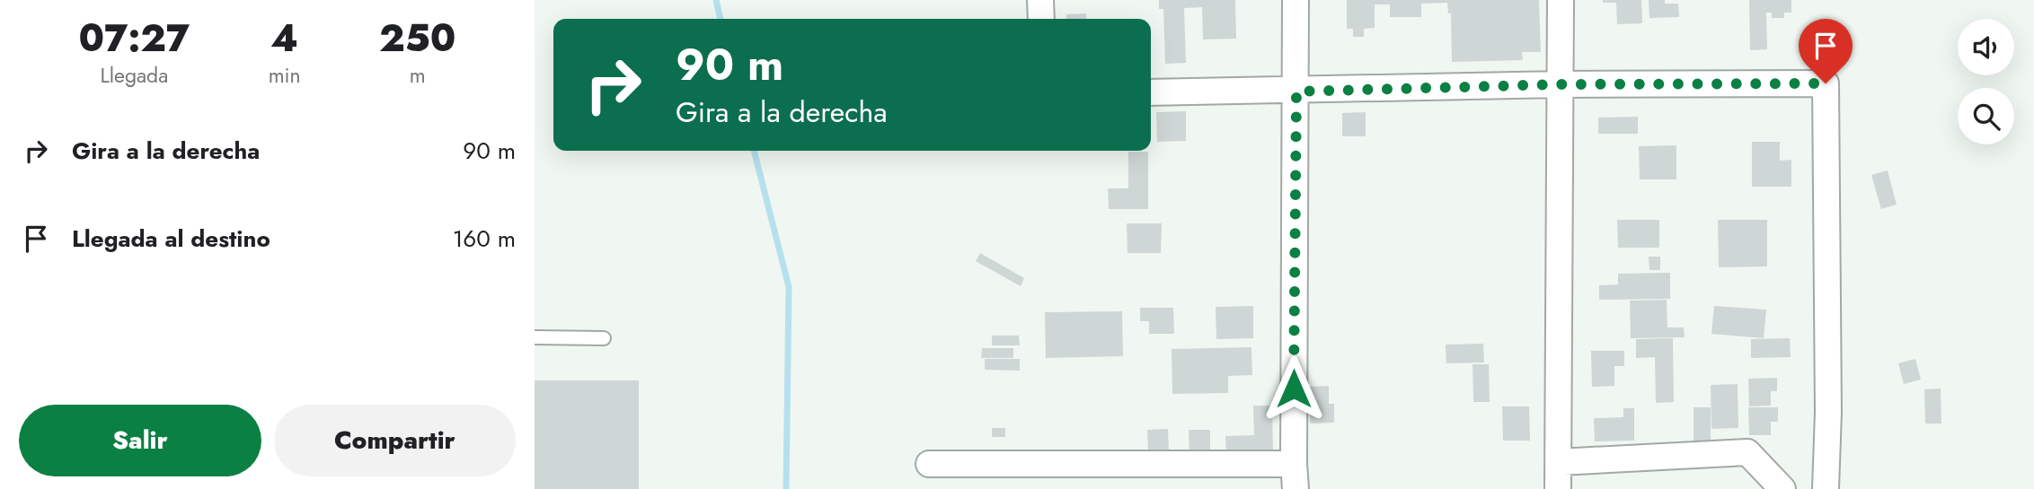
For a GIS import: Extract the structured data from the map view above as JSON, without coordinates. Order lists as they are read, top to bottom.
{
  "page": {
    "eta": [
      "07:27",
      "Llegada",
      "4",
      "min",
      "250",
      "m"
    ],
    "turn": ["90 m", "Gira a la derecha"],
    "list": [
      {
        "name": "Gira a la derecha",
        "value": "90 m"
      },
      {
        "name": "Llegada al destino",
        "value": "160 m"
      }
    ],
    "buttons": ["Salir", "Compartir"]
  }
}
